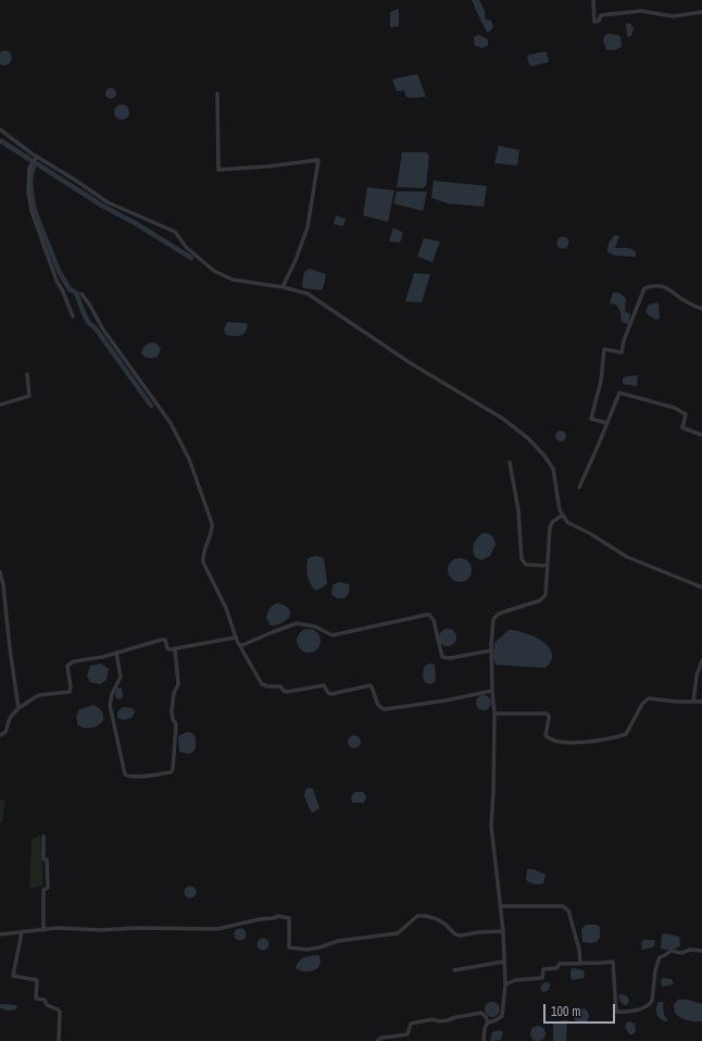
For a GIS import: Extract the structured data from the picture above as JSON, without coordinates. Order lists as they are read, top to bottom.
{
  "scale_bar": "100 m"
}
